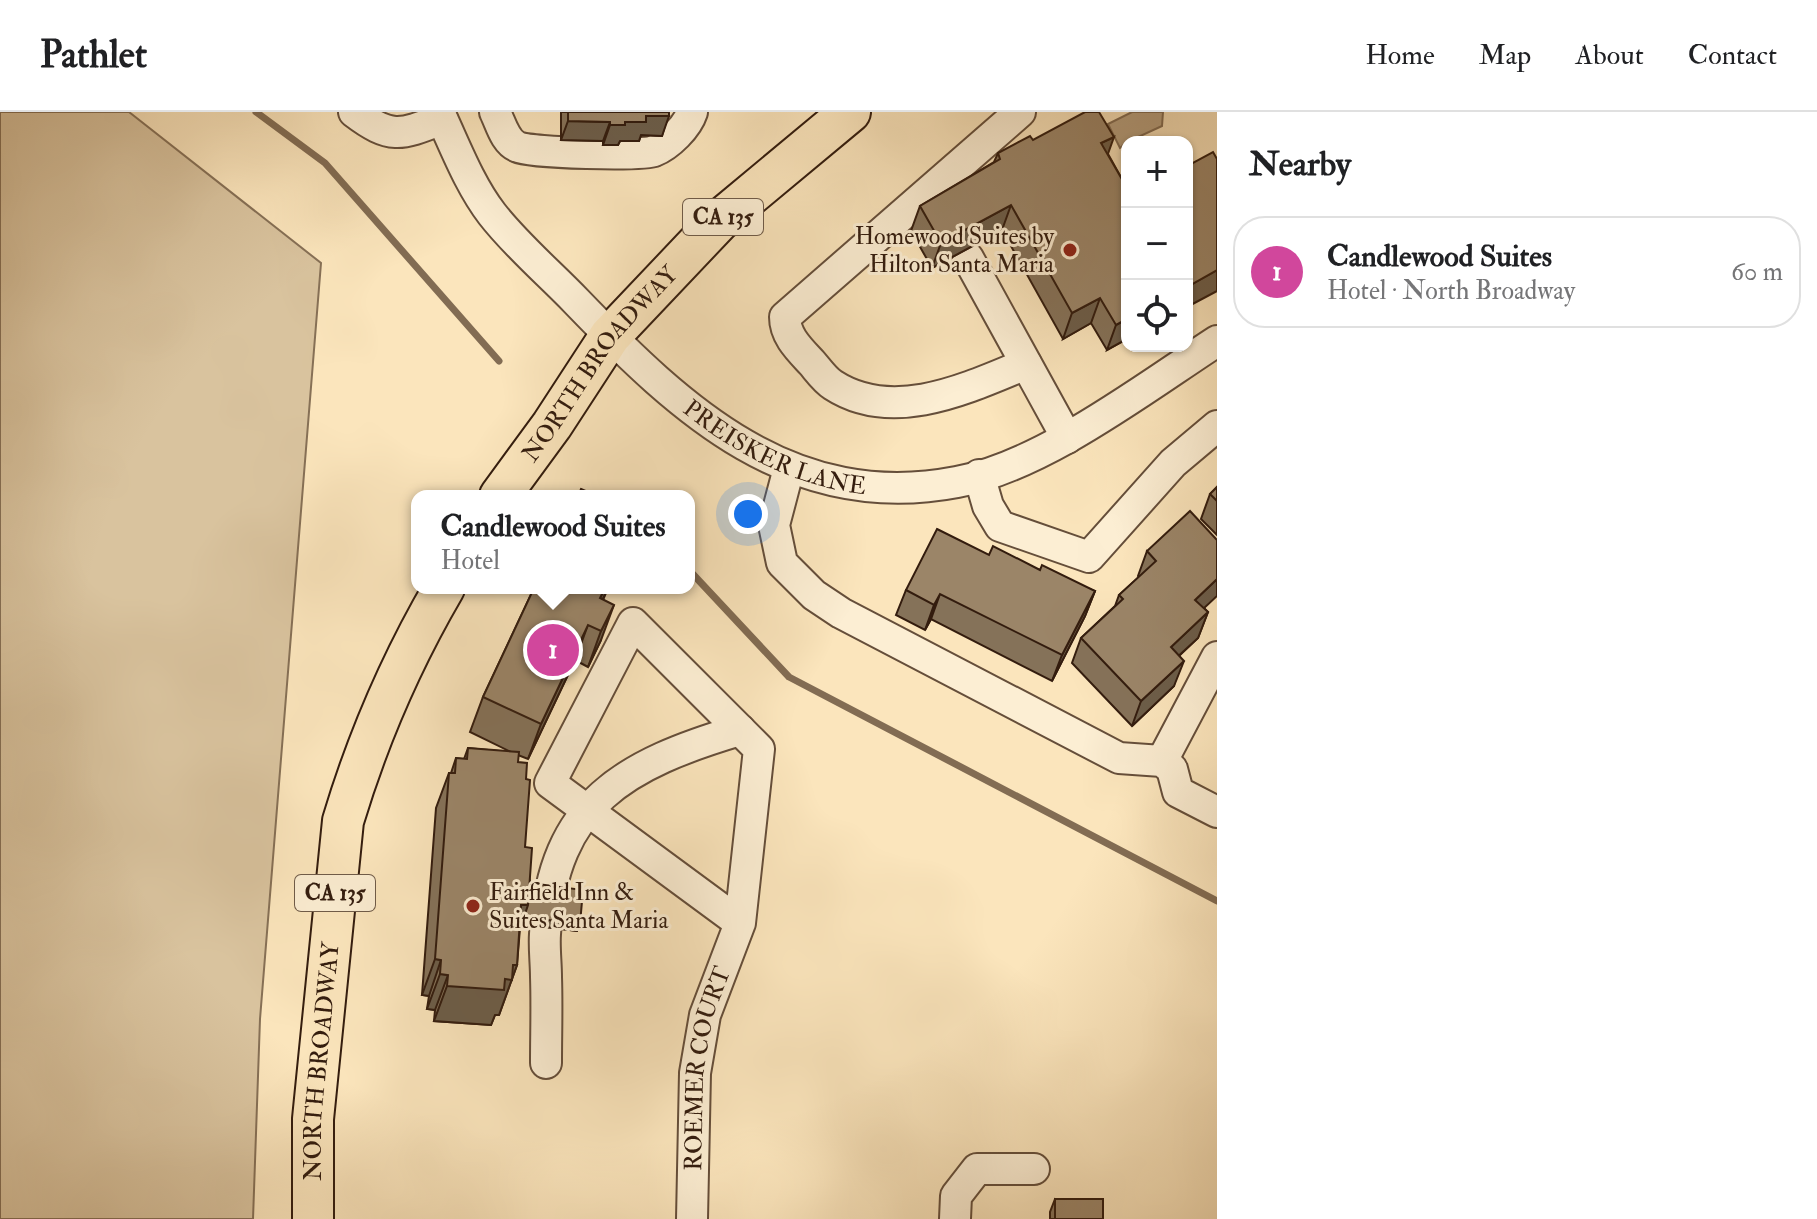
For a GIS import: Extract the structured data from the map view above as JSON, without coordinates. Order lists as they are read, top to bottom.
{
  "streets": {
    "main road": ["CA 135", "NORTH BROADWAY"],
    "street": ["PREISKER LANE", "ROEMER COURT"]
  },
  "crossings": [
    ["NORTH BROADWAY", "PREISKER LANE"]
  ],
  "places": ["Homewood Suites by Hilton Santa Maria", "Fairfield Inn & Suites Santa Maria"],
  "page": {
    "header": "Pathlet",
    "nav": [
      "Home",
      "Map",
      "About",
      "Contact"
    ],
    "heading": "Nearby",
    "map_buttons": ["+", "−"],
    "list": [
      {
        "mark": "1",
        "name": "Candlewood Suites",
        "note": "Hotel · North Broadway",
        "value": "60 m"
      }
    ],
    "popup": ["Candlewood Suites", "Hotel"],
    "pins": "1"
  }
}
